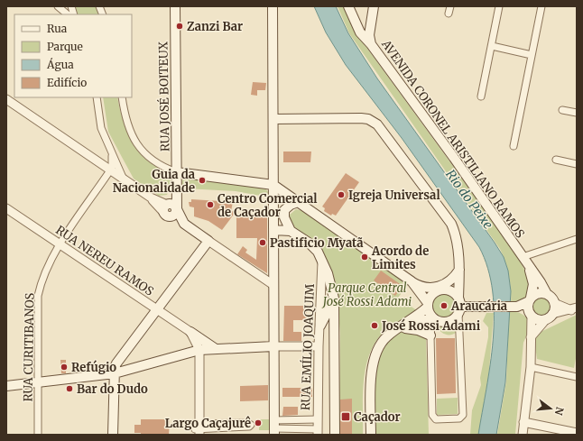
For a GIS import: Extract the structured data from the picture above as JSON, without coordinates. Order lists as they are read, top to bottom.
{
  "streets": {
    "main road": ["RUA JOSÉ BOITEUX", "AVENIDA CORONEL ARISTILIANO RAMOS"],
    "street": ["RUA NEREU RAMOS", "RUA CURITIBANOS", "RUA EMÍLIO JOAQUIM"]
  },
  "crossings": [
    ["RUA NEREU RAMOS", "RUA CURITIBANOS"]
  ],
  "water": ["Rio do Peixe"],
  "parks": ["Parque Central José Rossi Adami"],
  "places": {
    "other": [
      "Zanzi Bar",
      "Guia da Nacionalidade",
      "Igreja Universal",
      "Centro Comercial de Caçador",
      "Pastificio Myatã",
      "Acordo de Limites",
      "Araucária",
      "José Rossi Adami",
      "Refúgio",
      "Bar do Dudo",
      "Largo Caçajurê"
    ],
    "transit": ["Caçador"]
  },
  "legend": [
    "Rua",
    "Parque",
    "Água",
    "Edifício"
  ],
  "north": "right"
}
